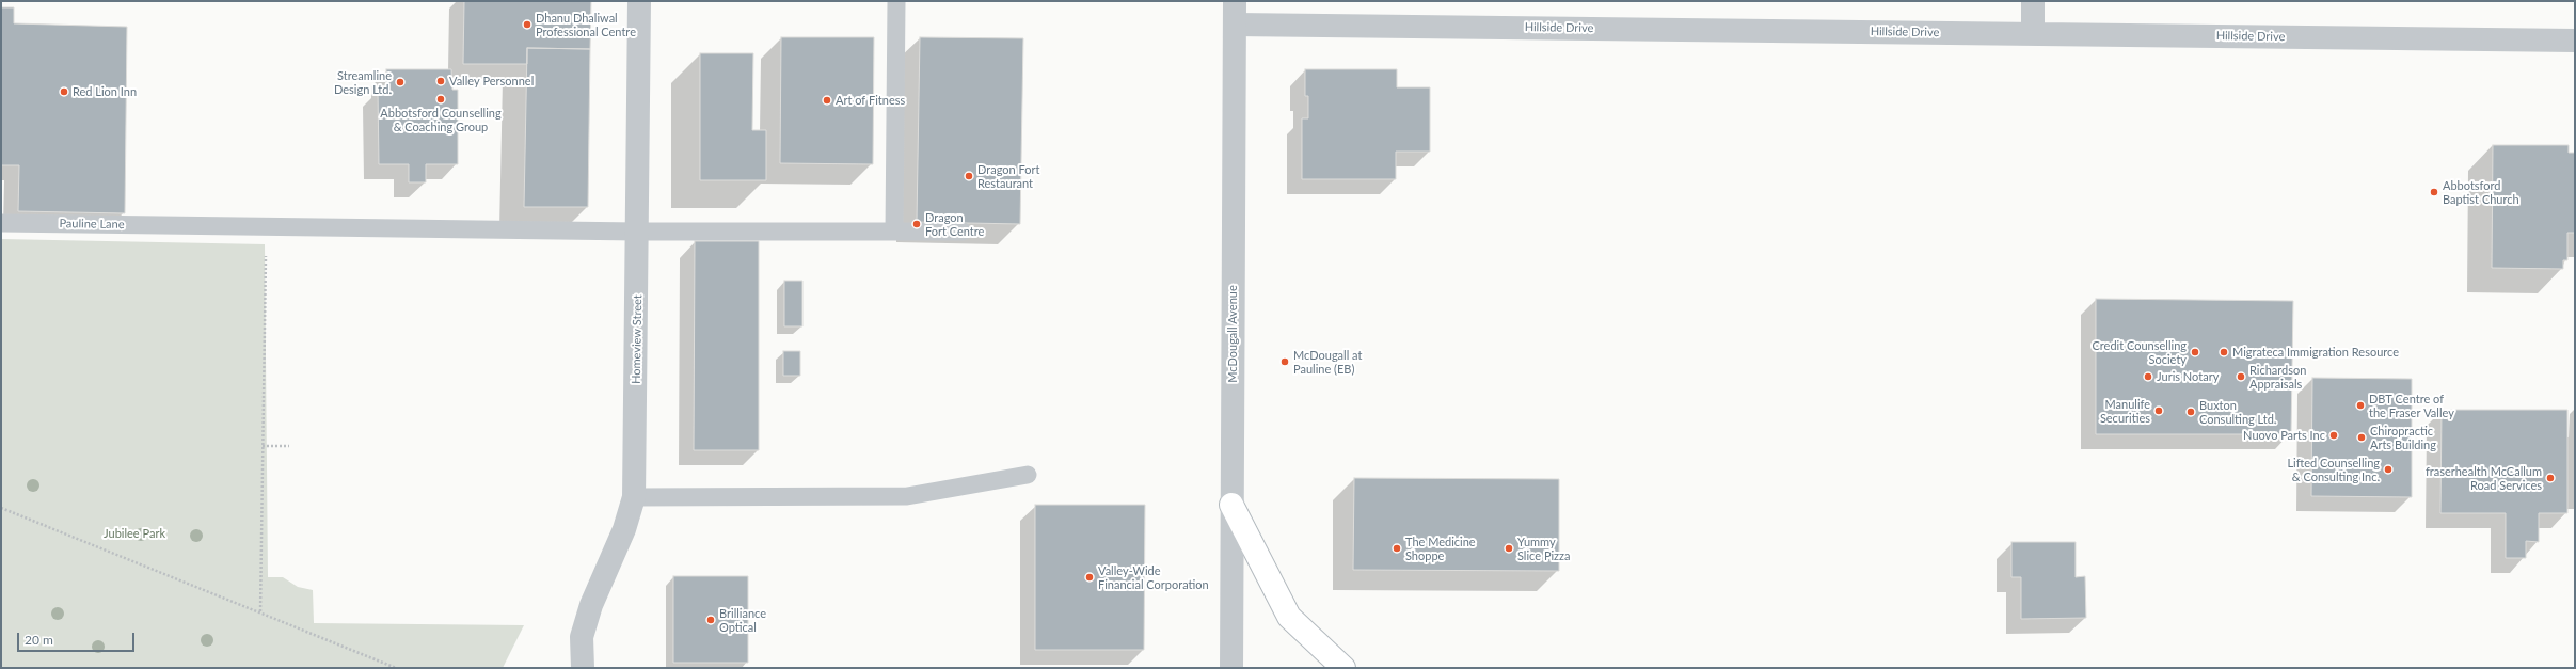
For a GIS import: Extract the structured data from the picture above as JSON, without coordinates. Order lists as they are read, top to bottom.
{
  "streets": {
    "street": ["Hillside Drive", "McDougall Avenue", "Homeview Street"],
    "lane": ["Pauline Lane"]
  },
  "crossings": [
    ["Hillside Drive", "McDougall Avenue"],
    ["Pauline Lane", "Homeview Street"]
  ],
  "parks": ["Jubilee Park"],
  "places": [
    "Dhanu Dhaliwal Professional Centre",
    "Valley Personnel",
    "Streamline Design Ltd.",
    "Red Lion Inn",
    "Abbotsford Counselling & Coaching Group",
    "Art of Fitness",
    "Dragon Fort Restaurant",
    "Abbotsford Baptist Church",
    "Dragon Fort Centre",
    "Credit Counselling Society",
    "Migrateca Immigration Resource",
    "McDougall at Pauline (EB)",
    "Juris Notary",
    "Richardson Appraisals",
    "DBT Centre of the Fraser Valley",
    "Manulife Securities",
    "Buxton Consulting Ltd.",
    "Nuovo Parts Inc",
    "Chiropractic Arts Building",
    "Lifted Counselling & Consulting Inc.",
    "fraserhealth McCallum Road Services",
    "The Medicine Shoppe",
    "Yummy Slice Pizza",
    "Valley-Wide Financial Corporation",
    "Brilliance Optical"
  ],
  "scale_bar": "20 m"
}
